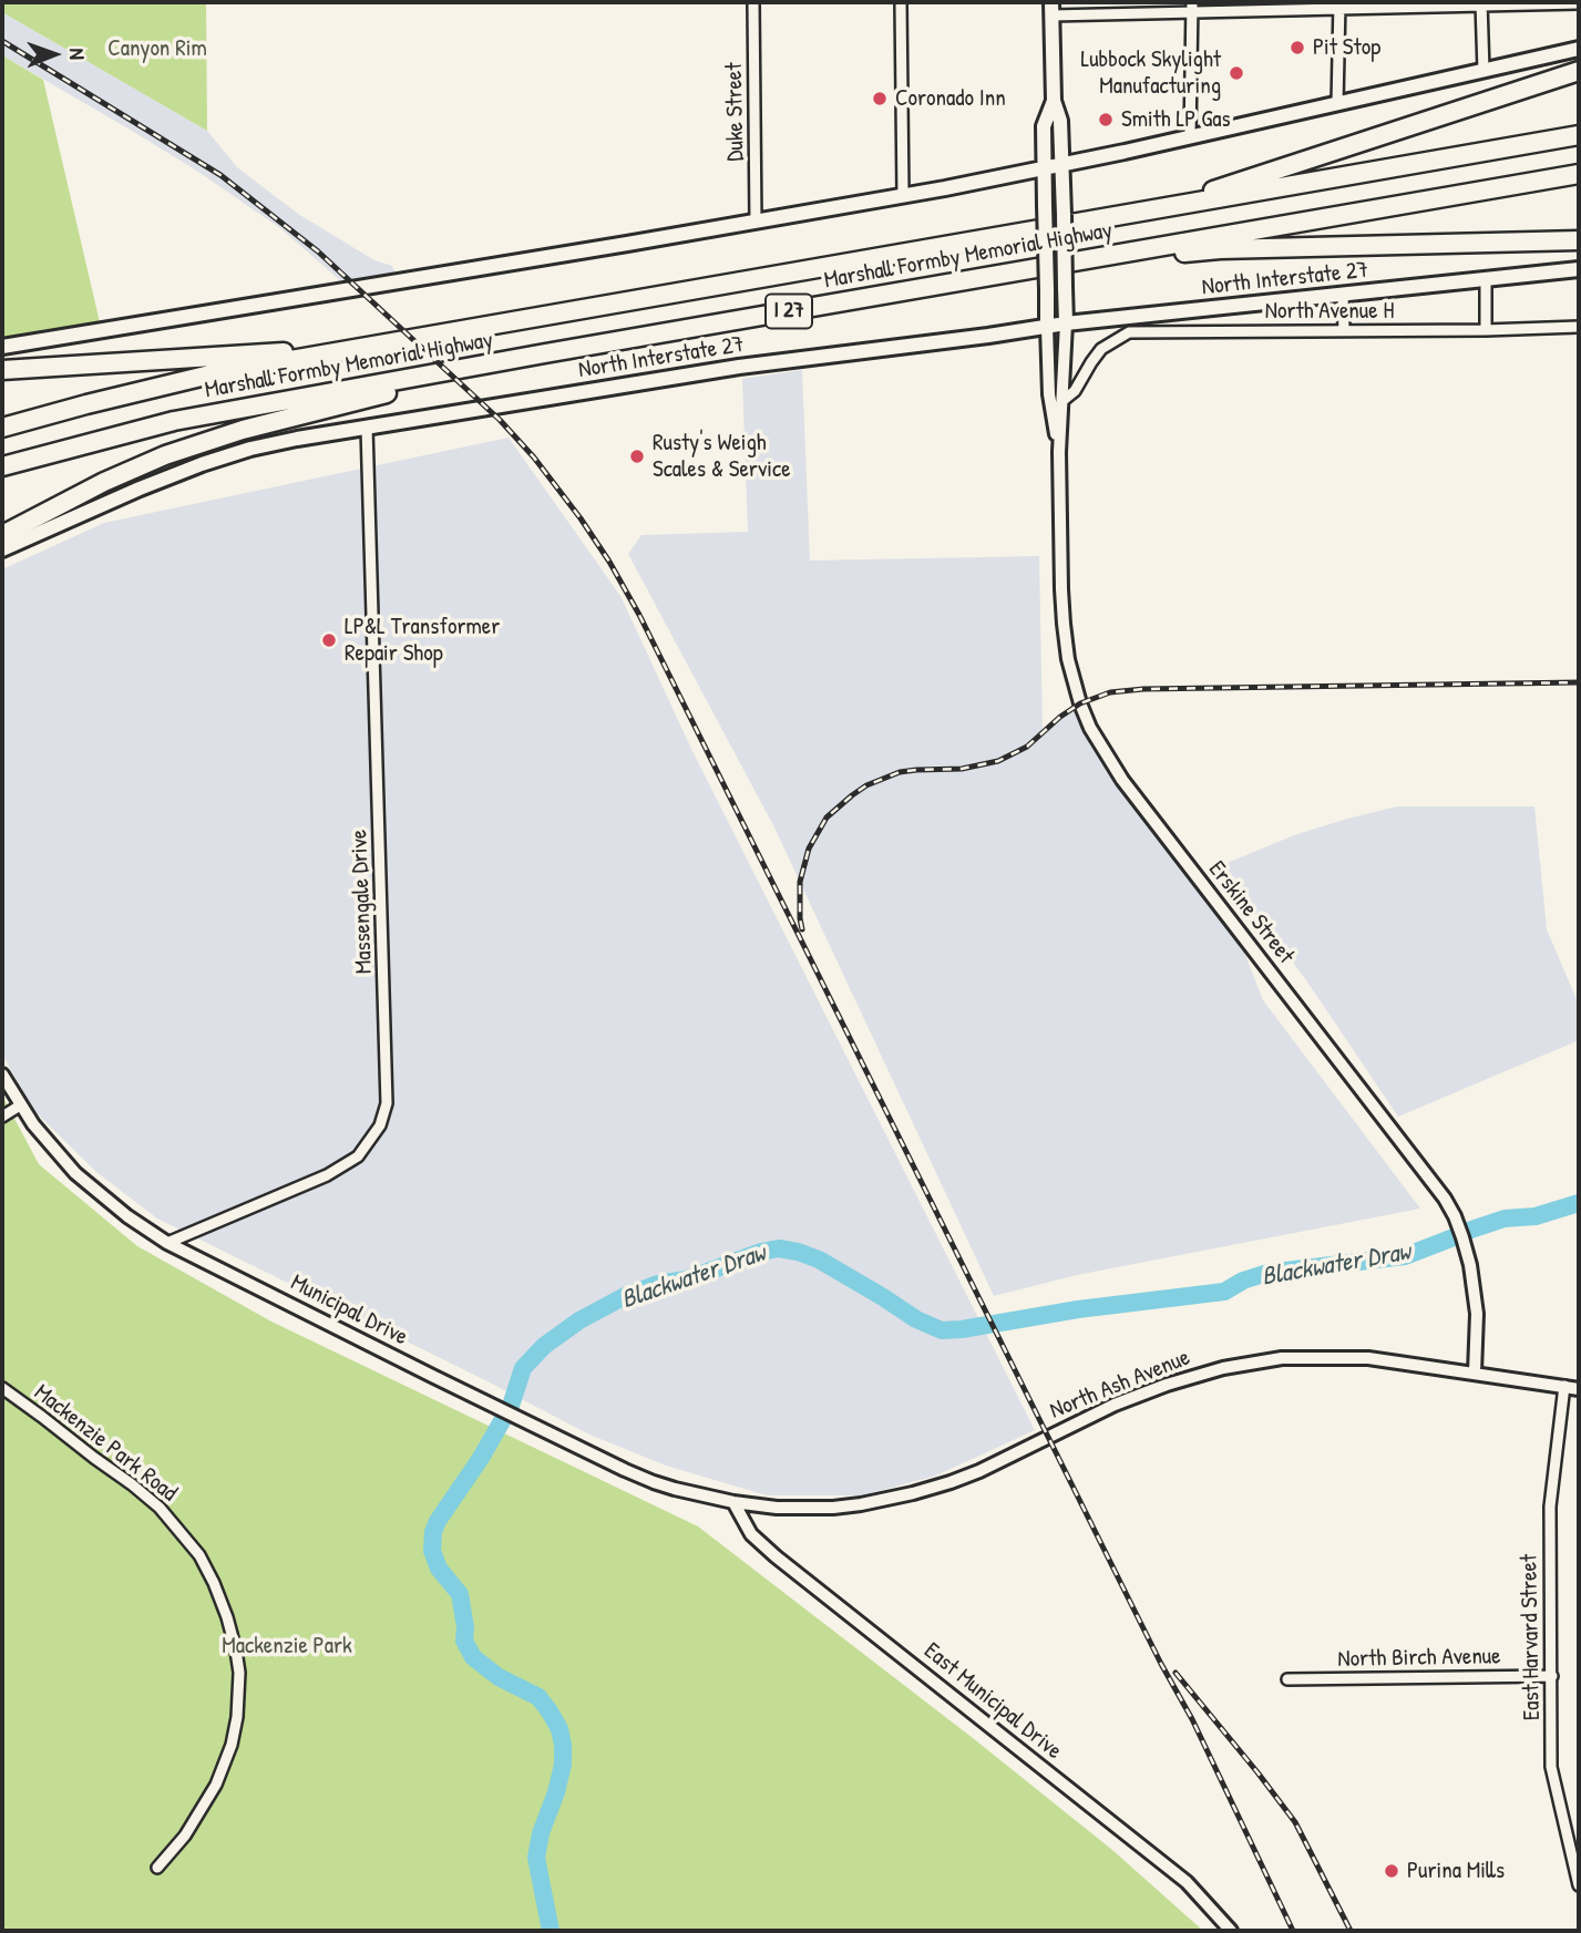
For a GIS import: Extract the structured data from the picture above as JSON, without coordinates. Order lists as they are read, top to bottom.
{
  "streets": {
    "highway": ["Marshall Formby Memorial Highway", "I 27"],
    "main road": ["North Interstate 27", "Erskine Street"],
    "street": [
      "Duke Street",
      "North Avenue H",
      "Massengale Drive",
      "Municipal Drive",
      "North Ash Avenue",
      "Mackenzie Park Road",
      "East Harvard Street",
      "North Birch Avenue",
      "East Municipal Drive"
    ]
  },
  "crossings": [
    ["North Interstate 27", "Massengale Drive"],
    ["North Interstate 27", "Erskine Street"],
    ["North Avenue H", "Erskine Street"],
    ["Massengale Drive", "Municipal Drive"],
    ["Erskine Street", "North Ash Avenue"],
    ["Municipal Drive", "North Ash Avenue"],
    ["Municipal Drive", "East Municipal Drive"],
    ["North Ash Avenue", "East Harvard Street"],
    ["North Ash Avenue", "East Municipal Drive"],
    ["East Harvard Street", "North Birch Avenue"]
  ],
  "water": ["Blackwater Draw"],
  "parks": ["Canyon Rim", "Mackenzie Park"],
  "places": [
    "Pit Stop",
    "Lubbock Skylight Manufacturing",
    "Coronado Inn",
    "Smith LP Gas",
    "Rusty's Weigh Scales & Service",
    "LP&L Transformer Repair Shop",
    "Purina Mills"
  ],
  "north": "right"
}
